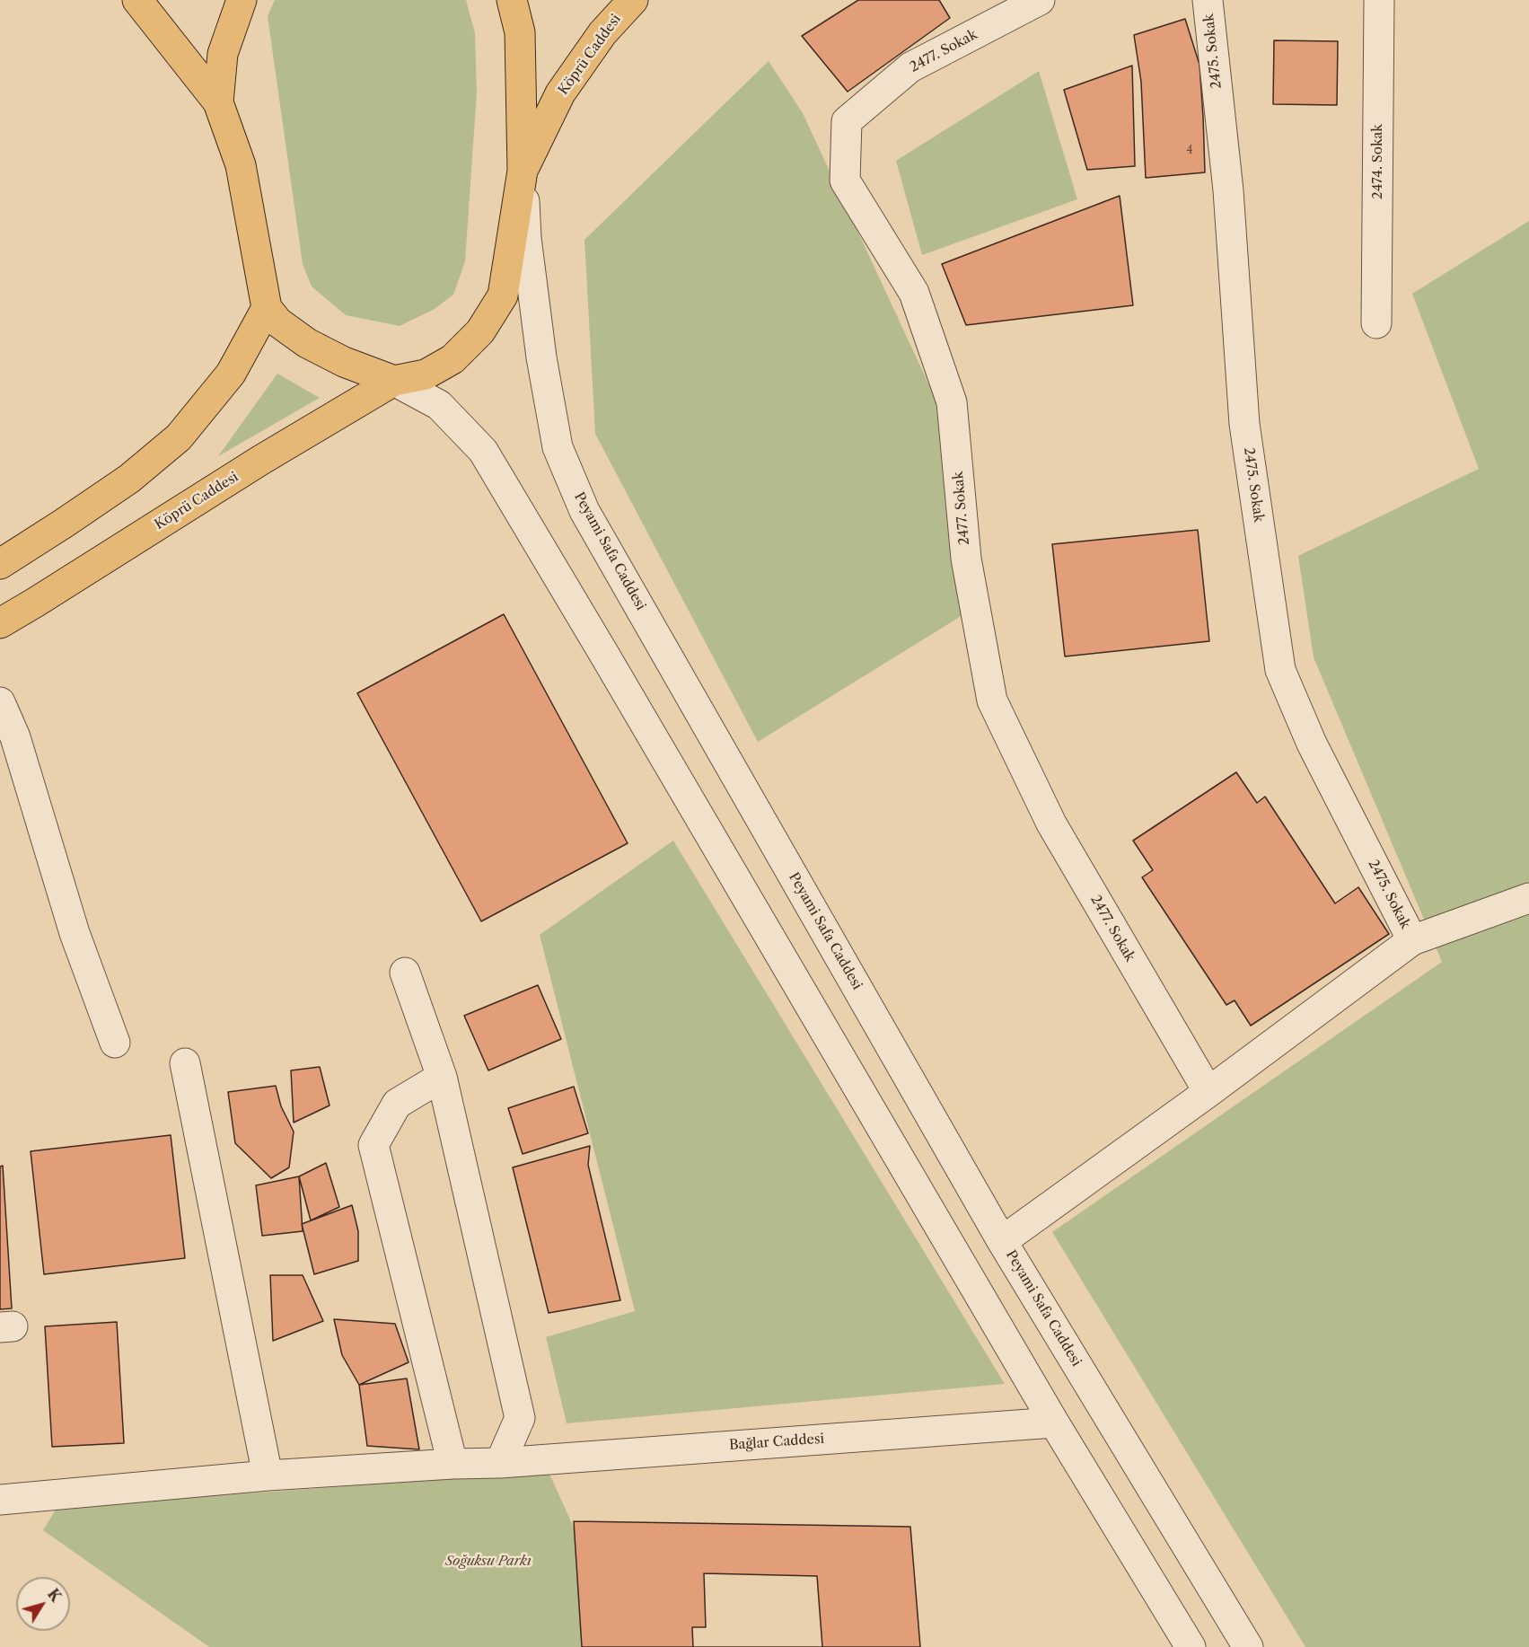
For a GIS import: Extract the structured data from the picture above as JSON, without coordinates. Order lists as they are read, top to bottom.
{
  "streets": {
    "main road": ["Köprü Caddesi"],
    "street": [
      "2477. Sokak",
      "2475. Sokak",
      "2474. Sokak",
      "Peyami Safa Caddesi",
      "Bağlar Caddesi"
    ]
  },
  "crossings": [
    ["Köprü Caddesi", "Peyami Safa Caddesi"]
  ],
  "parks": ["Soğuksu Parkı"],
  "house_numbers": ["4"],
  "north": "top right"
}
